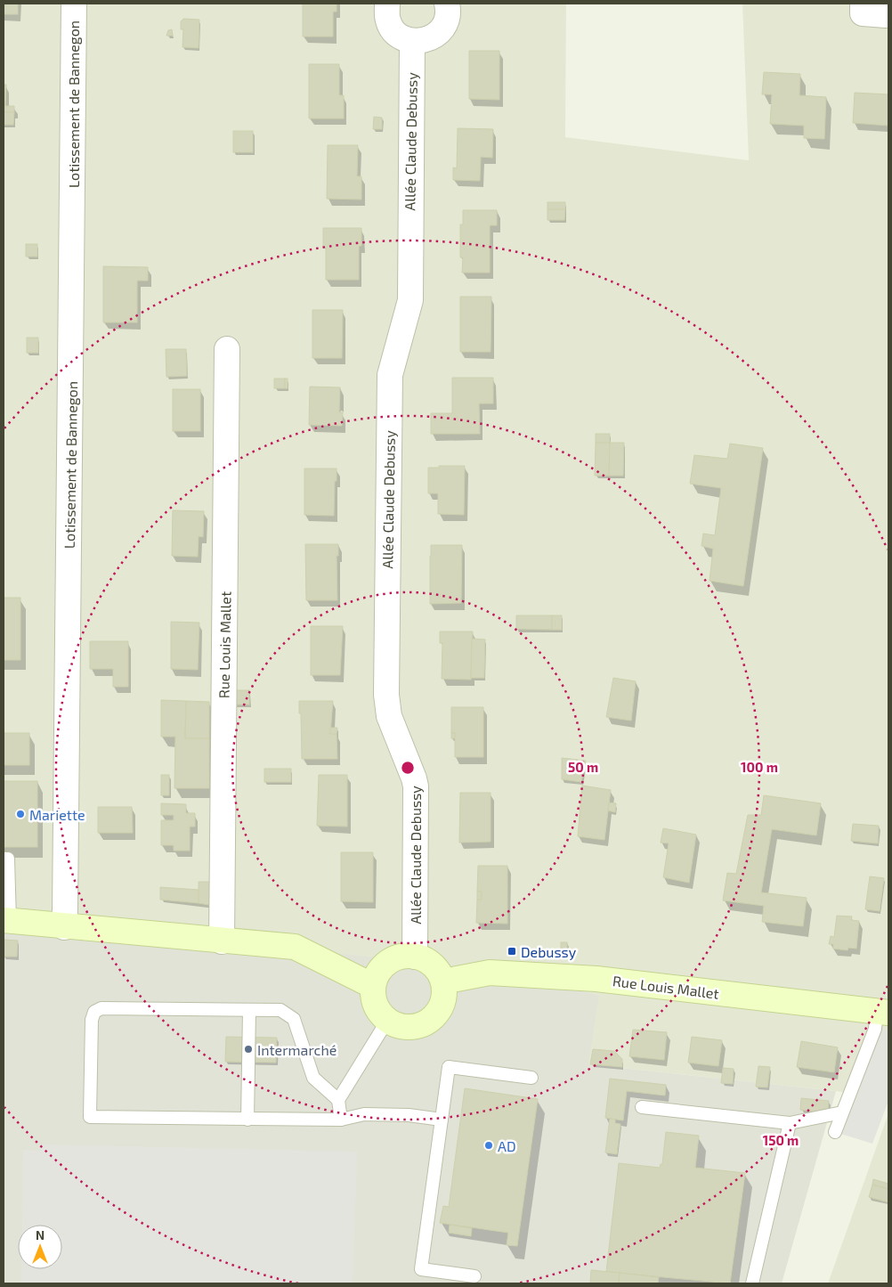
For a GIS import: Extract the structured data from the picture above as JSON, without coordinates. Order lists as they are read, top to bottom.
{
  "streets": {
    "main road": ["Rue Louis Mallet"],
    "street": ["Lotissement de Bannegon", "Allée Claude Debussy"]
  },
  "crossings": [
    ["Allée Claude Debussy", "Rue Louis Mallet"]
  ],
  "places": {
    "other": ["Mariette", "Intermarché", "AD"],
    "transit": ["Debussy"]
  },
  "north": "top",
  "rings": ["50 m", "100 m", "150 m"]
}
